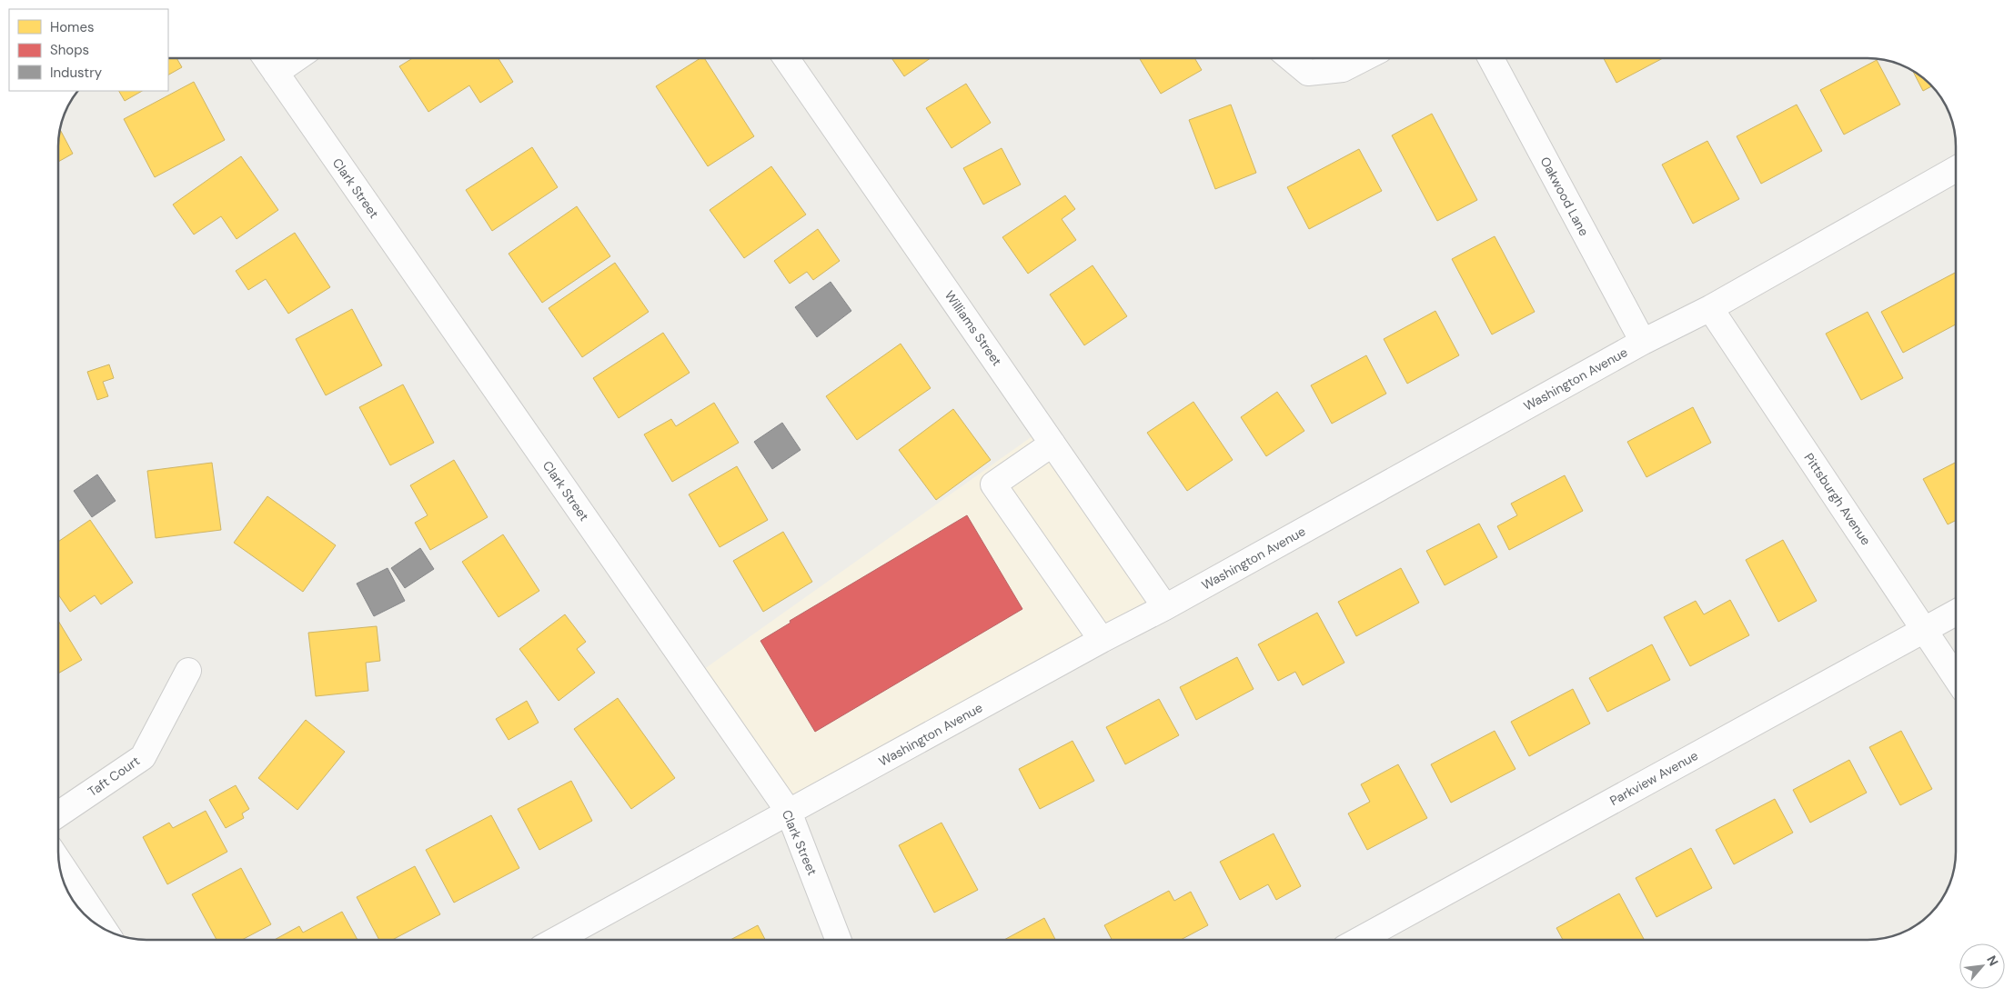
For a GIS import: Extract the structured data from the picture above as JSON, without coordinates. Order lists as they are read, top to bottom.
{
  "streets": {
    "street": [
      "Clark Street",
      "Oakwood Lane",
      "Williams Street",
      "Washington Avenue",
      "Pittsburgh Avenue",
      "Taft Court",
      "Parkview Avenue"
    ]
  },
  "crossings": [
    ["Clark Street", "Washington Avenue"],
    ["Oakwood Lane", "Washington Avenue"],
    ["Williams Street", "Washington Avenue"],
    ["Washington Avenue", "Pittsburgh Avenue"],
    ["Pittsburgh Avenue", "Parkview Avenue"]
  ],
  "legend": ["Homes", "Shops", "Industry"],
  "north": "top right"
}
